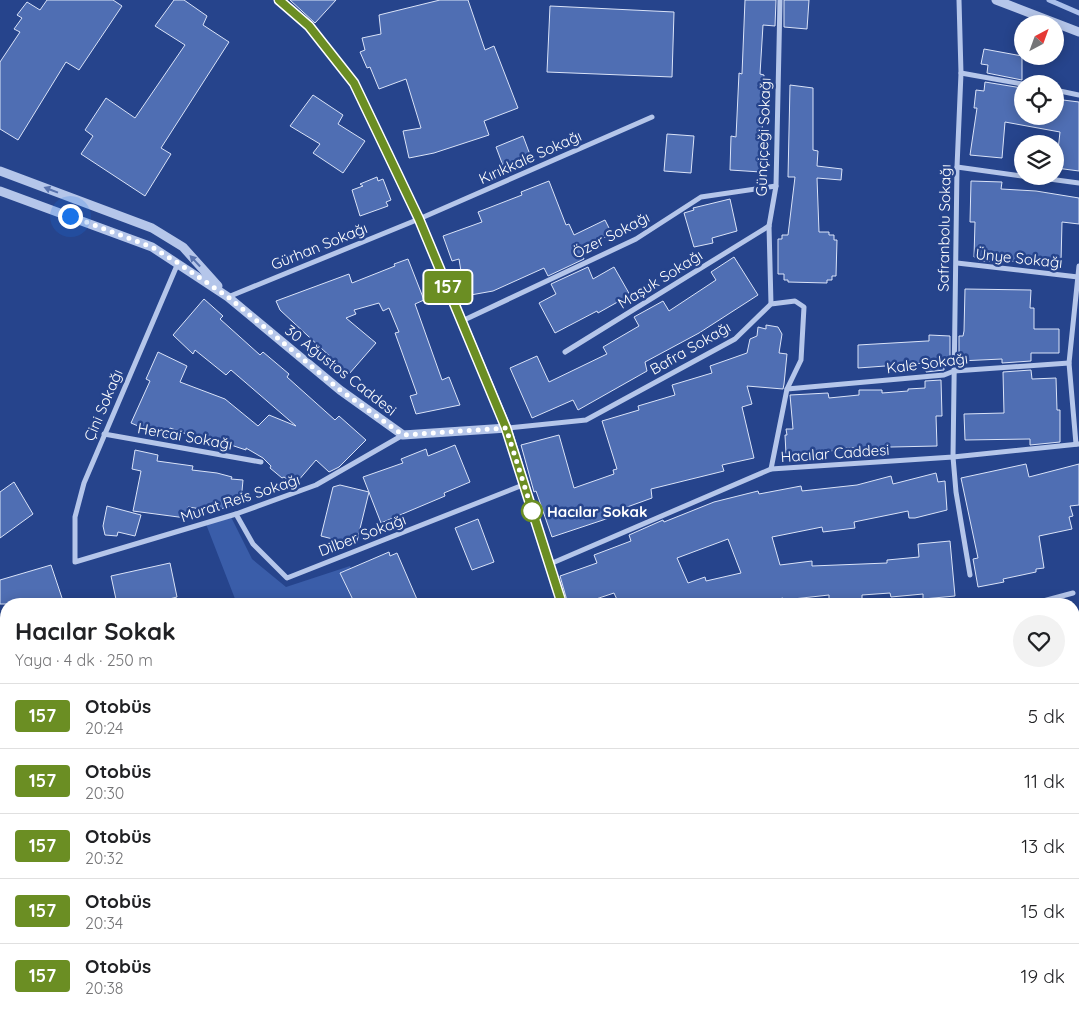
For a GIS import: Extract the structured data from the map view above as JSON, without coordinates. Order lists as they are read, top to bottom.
{
  "streets": {
    "street": [
      "Günçiçeği Sokağı",
      "Kırıkkale Sokağı",
      "Safranbolu Sokağı",
      "Özer Sokağı",
      "Gürhan Sokağı",
      "Ünye Sokağı",
      "Maşuk Sokağı",
      "Bafra Sokağı",
      "Kale Sokağı",
      "30 Ağustos Caddesi",
      "Çini Sokağı",
      "Hercai Sokağı",
      "Hacılar Caddesi",
      "Murat Reis Sokağı",
      "Dilber Sokağı"
    ]
  },
  "crossings": [
    ["Günçiçeği Sokağı", "Özer Sokağı"],
    ["Günçiçeği Sokağı", "Maşuk Sokağı"],
    ["Günçiçeği Sokağı", "Bafra Sokağı"],
    ["Kırıkkale Sokağı", "Gürhan Sokağı"],
    ["Safranbolu Sokağı", "Ünye Sokağı"],
    ["Safranbolu Sokağı", "Kale Sokağı"],
    ["Safranbolu Sokağı", "Hacılar Caddesi"],
    ["Gürhan Sokağı", "30 Ağustos Caddesi"],
    ["Bafra Sokağı", "30 Ağustos Caddesi"],
    ["30 Ağustos Caddesi", "Çini Sokağı"],
    ["30 Ağustos Caddesi", "Murat Reis Sokağı"],
    ["Çini Sokağı", "Hercai Sokağı"],
    ["Çini Sokağı", "Murat Reis Sokağı"],
    ["Murat Reis Sokağı", "Dilber Sokağı"]
  ],
  "places": ["Hacılar Sokak"],
  "lines": ["bus line 157"],
  "north": "top right",
  "page": {
    "on_map": "157",
    "heading": ["Hacılar Sokak", "Yaya · 4 dk · 250 m"],
    "list": [
      {
        "mark": "157",
        "name": "Otobüs",
        "note": "20:24",
        "value": "5 dk"
      },
      {
        "mark": "157",
        "name": "Otobüs",
        "note": "20:30",
        "value": "11 dk"
      },
      {
        "mark": "157",
        "name": "Otobüs",
        "note": "20:32",
        "value": "13 dk"
      },
      {
        "mark": "157",
        "name": "Otobüs",
        "note": "20:34",
        "value": "15 dk"
      },
      {
        "mark": "157",
        "name": "Otobüs",
        "note": "20:38",
        "value": "19 dk"
      }
    ]
  }
}
